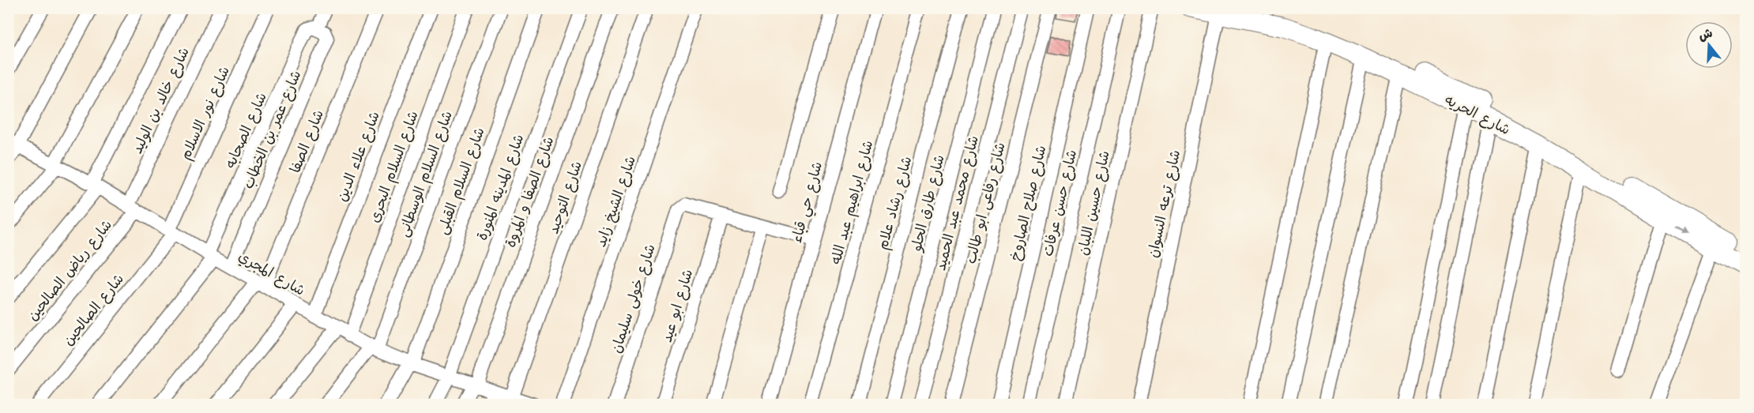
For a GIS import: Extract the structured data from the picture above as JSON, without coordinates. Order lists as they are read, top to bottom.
{
  "streets": {
    "main road": ["شارع الحريه"],
    "street": [
      "شارع خالد بن الوليد",
      "شارع نور الاسلام",
      "شارع عمر بن الخطاب",
      "شارع الصحابه",
      "شارع الصفا",
      "شارع علاء الدين",
      "شارع السلام البحرى",
      "شارع السلام الوسطانى",
      "شارع السلام القبلى",
      "شارع المدينه المنورة",
      "شارع الصفا و المروة",
      "شارع التوحيد",
      "شارع الشيخ زايد",
      "شارع حي قباء",
      "شارع ابراهيم عبد الله",
      "شارع رشاد علام",
      "شارع طارق الحلو",
      "شارع محمد عبد الحميد",
      "شارع رفاعى ابو طالب",
      "شارع صلاح الصاروخ",
      "شارع حسن عرفات",
      "شارع حسين اللبان",
      "شارع ترعه النسوان",
      "شارع رياض الصالحين",
      "شارع المجري",
      "شارع خولى سليمان",
      "شارع ابو عيد",
      "شارع الصالحين"
    ]
  },
  "crossings": [
    ["شارع خالد بن الوليد", "شارع رياض الصالحين"],
    ["شارع خالد بن الوليد", "شارع المجري"],
    ["شارع نور الاسلام", "شارع المجري"],
    ["شارع نور الاسلام", "شارع الصالحين"],
    ["شارع الحريه", "شارع ترعه النسوان"],
    ["شارع عمر بن الخطاب", "شارع الصحابه"],
    ["شارع عمر بن الخطاب", "شارع المجري"],
    ["شارع الصحابه", "شارع المجري"],
    ["شارع الصفا", "شارع المجري"],
    ["شارع علاء الدين", "شارع المجري"],
    ["شارع السلام البحرى", "شارع المجري"],
    ["شارع السلام الوسطانى", "شارع المجري"],
    ["شارع السلام القبلى", "شارع المجري"],
    ["شارع المدينه المنورة", "شارع المجري"],
    ["شارع الصفا و المروة", "شارع المجري"],
    ["شارع التوحيد", "شارع المجري"],
    ["شارع رياض الصالحين", "شارع المجري"],
    ["شارع المجري", "شارع الصالحين"],
    ["شارع خولى سليمان", "شارع ابو عيد"]
  ],
  "north": "top"
}
